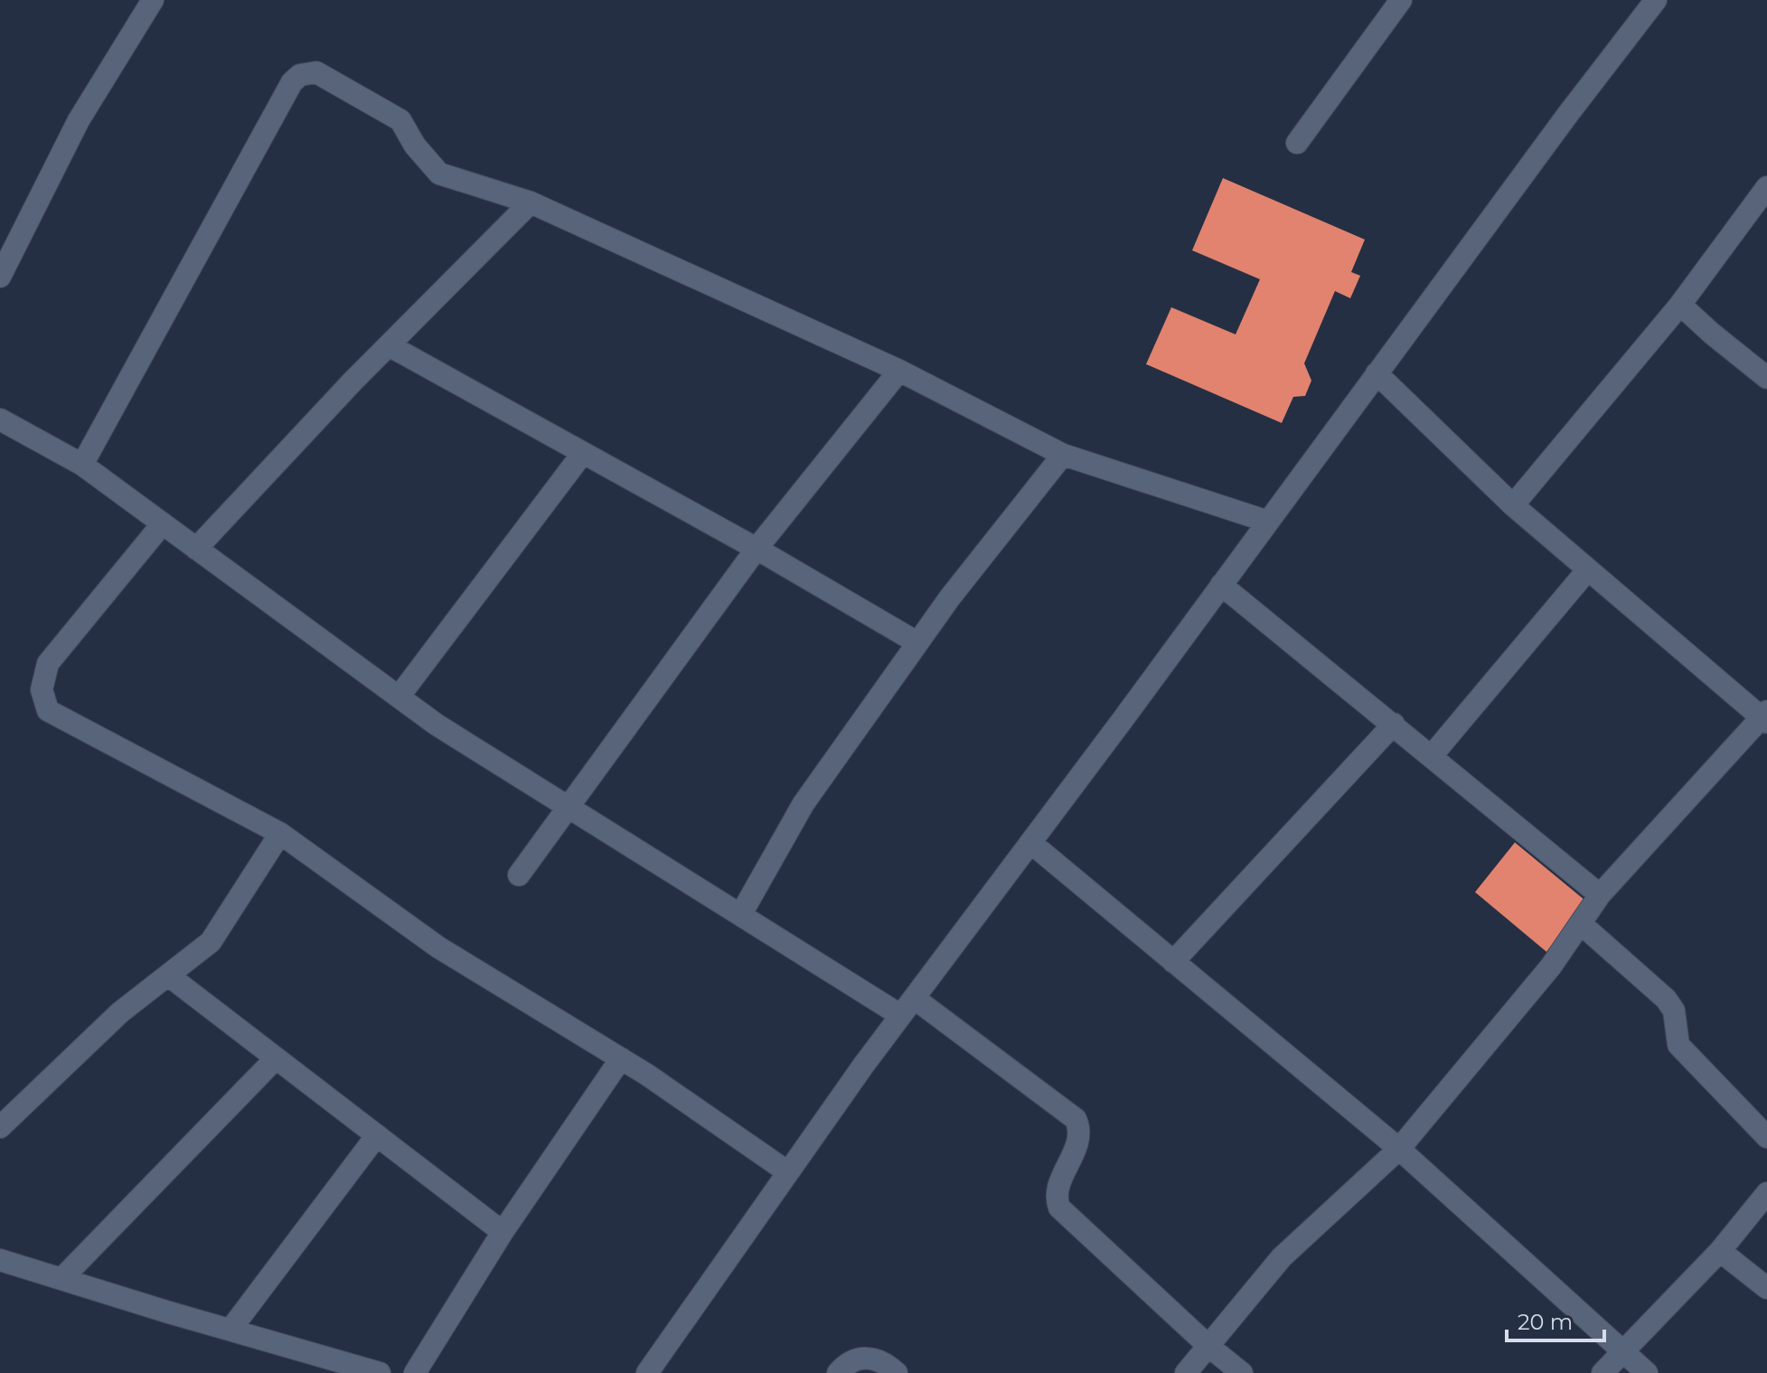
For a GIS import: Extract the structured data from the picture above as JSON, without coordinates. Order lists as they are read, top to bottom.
{
  "scale_bar": "20 m"
}
